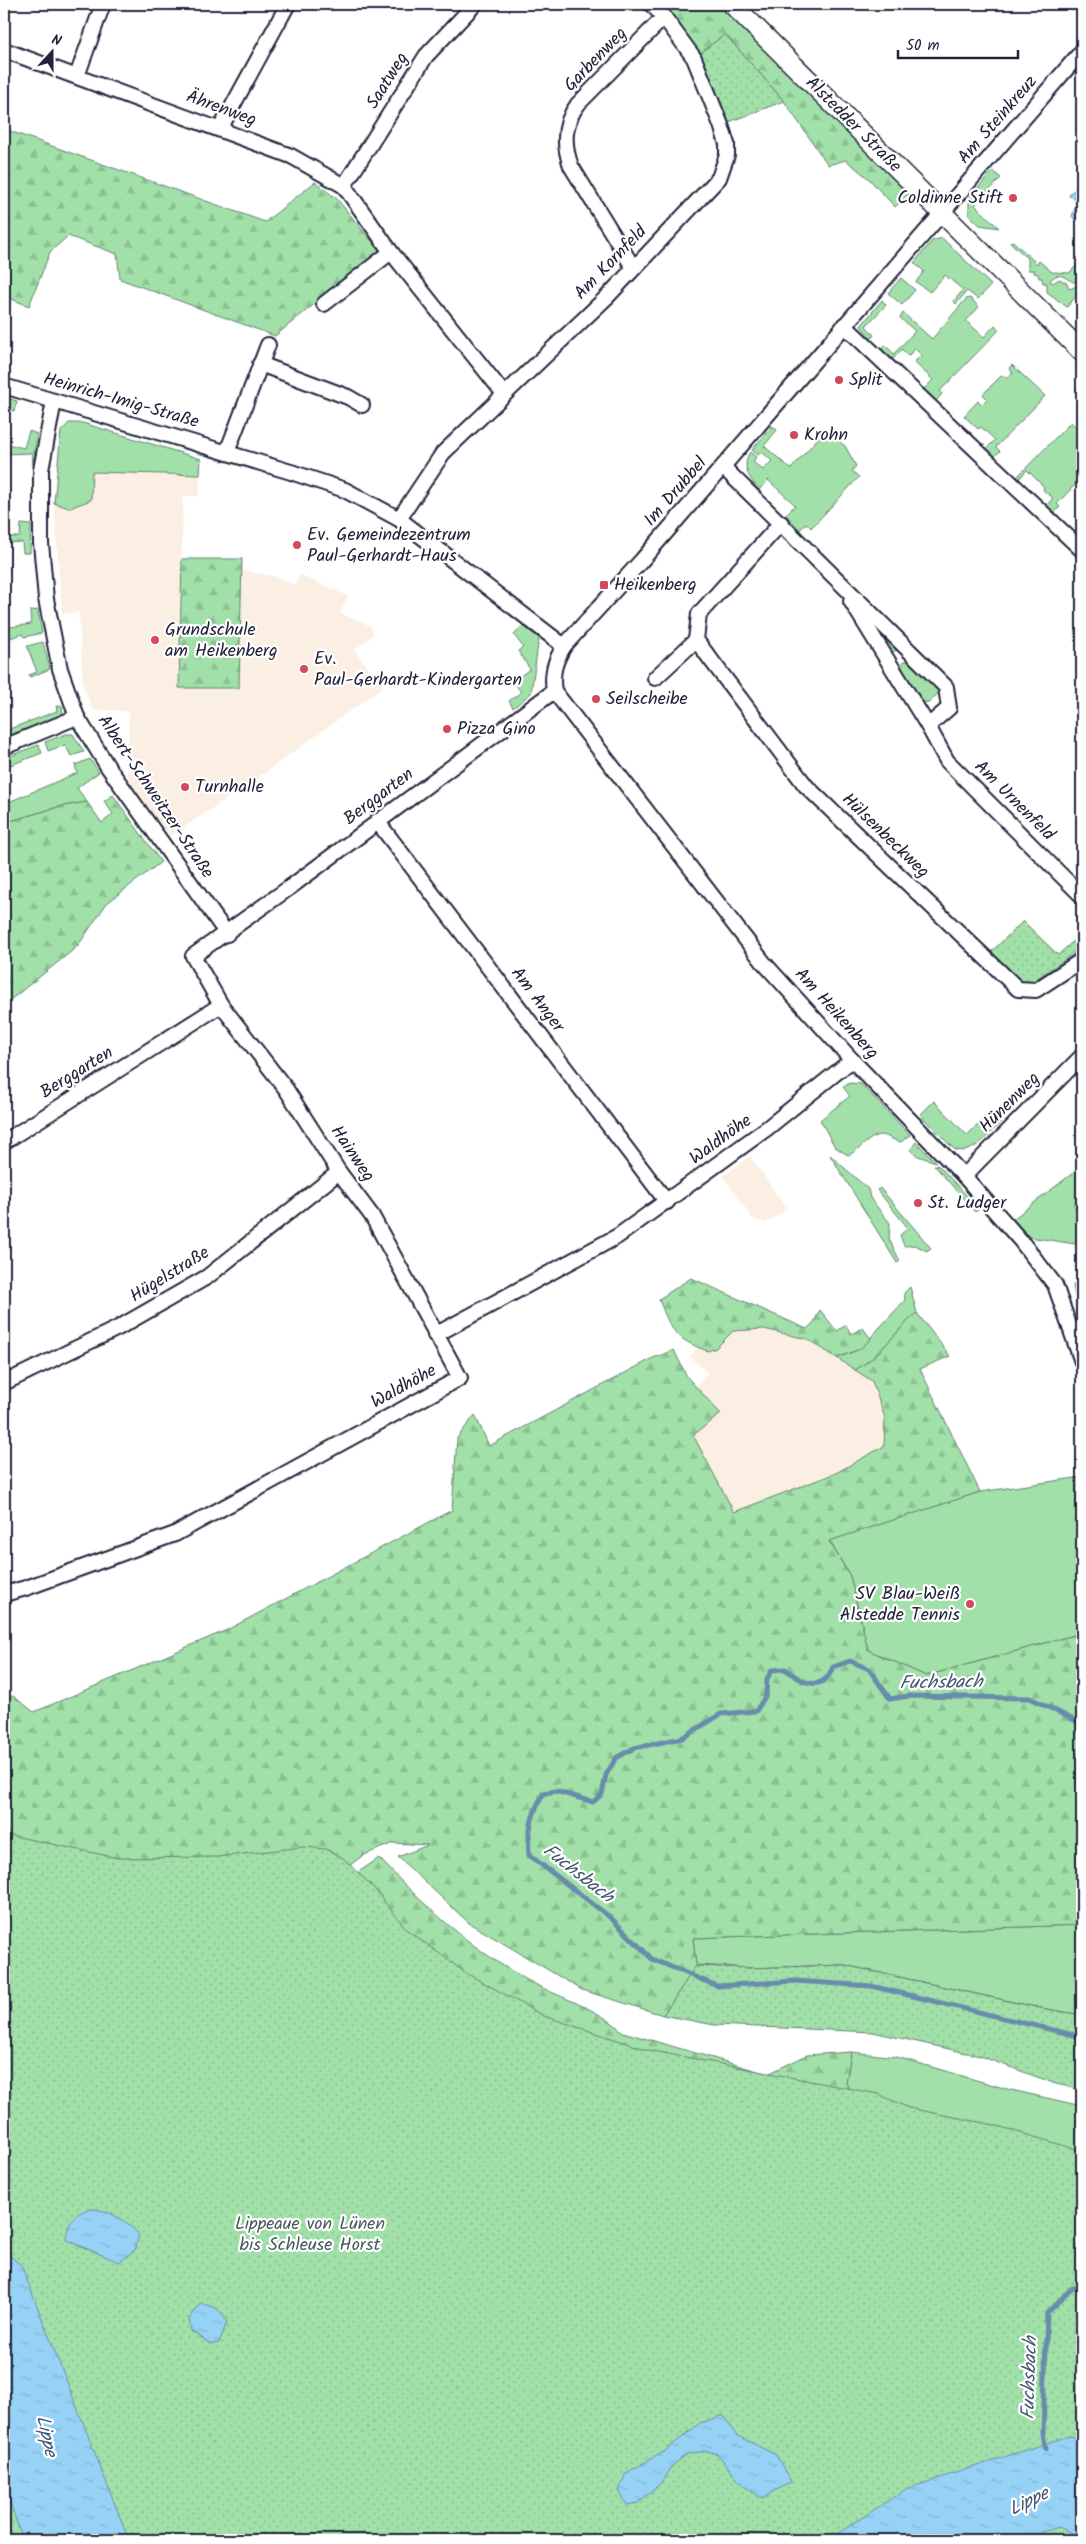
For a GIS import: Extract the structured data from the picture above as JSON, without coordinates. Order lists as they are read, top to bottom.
{
  "streets": {
    "street": [
      "Garbenweg",
      "Saatweg",
      "Ährenweg",
      "Am Steinkreuz",
      "Alstedder Straße",
      "Am Kornfeld",
      "Heinrich-Imig-Straße",
      "Im Drubbel",
      "Albert-Schweitzer-Straße",
      "Berggarten",
      "Am Urnenfeld",
      "Hülsenbeckweg",
      "Am Anger",
      "Am Heikenberg",
      "Hünenweg",
      "Waldhöhe",
      "Hainweg",
      "Hügelstraße"
    ]
  },
  "crossings": [
    ["Garbenweg", "Am Kornfeld"],
    ["Saatweg", "Ährenweg"],
    ["Ährenweg", "Am Kornfeld"],
    ["Am Steinkreuz", "Alstedder Straße"],
    ["Am Steinkreuz", "Im Drubbel"],
    ["Alstedder Straße", "Im Drubbel"],
    ["Am Kornfeld", "Heinrich-Imig-Straße"],
    ["Heinrich-Imig-Straße", "Im Drubbel"],
    ["Heinrich-Imig-Straße", "Albert-Schweitzer-Straße"],
    ["Im Drubbel", "Berggarten"],
    ["Im Drubbel", "Am Urnenfeld"],
    ["Im Drubbel", "Am Heikenberg"],
    ["Albert-Schweitzer-Straße", "Berggarten"],
    ["Berggarten", "Am Anger"],
    ["Berggarten", "Am Heikenberg"],
    ["Berggarten", "Hainweg"],
    ["Am Anger", "Waldhöhe"],
    ["Am Heikenberg", "Hünenweg"],
    ["Am Heikenberg", "Waldhöhe"],
    ["Waldhöhe", "Hainweg"],
    ["Hainweg", "Hügelstraße"]
  ],
  "water": ["Fuchsbach", "Lippe"],
  "parks": ["Lippeaue von Lünen bis Schleuse Horst"],
  "places": {
    "other": [
      "Coldinne Stift",
      "Split",
      "Krohn",
      "Ev. Gemeindezentrum Paul-Gerhardt-Haus",
      "Grundschule am Heikenberg",
      "Ev. Paul-Gerhardt-Kindergarten",
      "Seilscheibe",
      "Pizza Gino",
      "Turnhalle",
      "St. Ludger",
      "SV Blau-Weiß Alstedde Tennis"
    ],
    "transit": ["Heikenberg"]
  },
  "scale_bar": "50 m",
  "north": "top"
}
